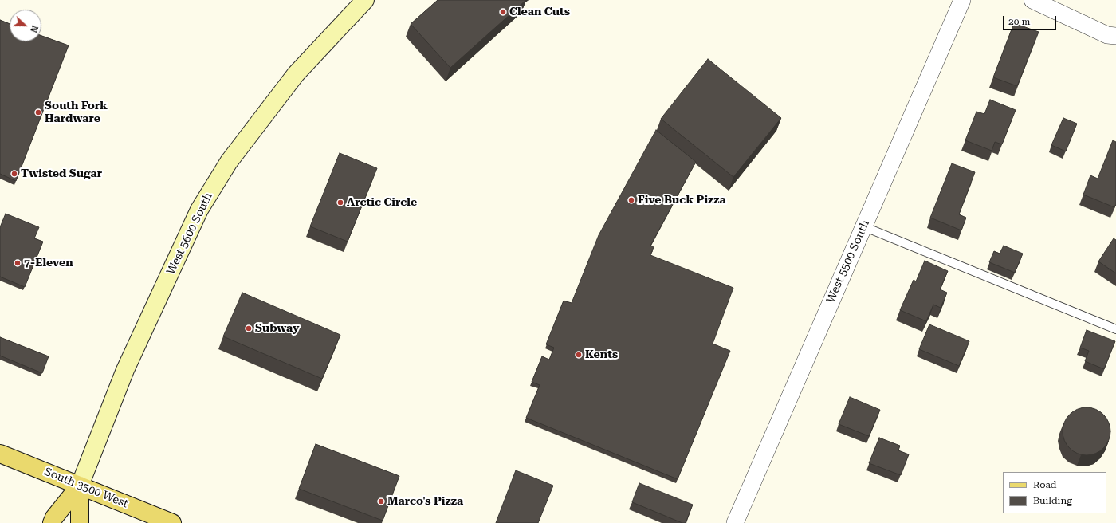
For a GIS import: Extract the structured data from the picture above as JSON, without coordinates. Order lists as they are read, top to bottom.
{
  "streets": {
    "main road": ["West 5600 South", "South 3500 West"],
    "street": ["West 5500 South"]
  },
  "crossings": [
    ["West 5600 South", "South 3500 West"]
  ],
  "places": [
    "Clean Cuts",
    "South Fork Hardware",
    "Twisted Sugar",
    "Five Buck Pizza",
    "Arctic Circle",
    "7-Eleven",
    "Subway",
    "Kents",
    "Marco's Pizza"
  ],
  "legend": ["Road", "Building"],
  "scale_bar": "20 m",
  "north": "right"
}
